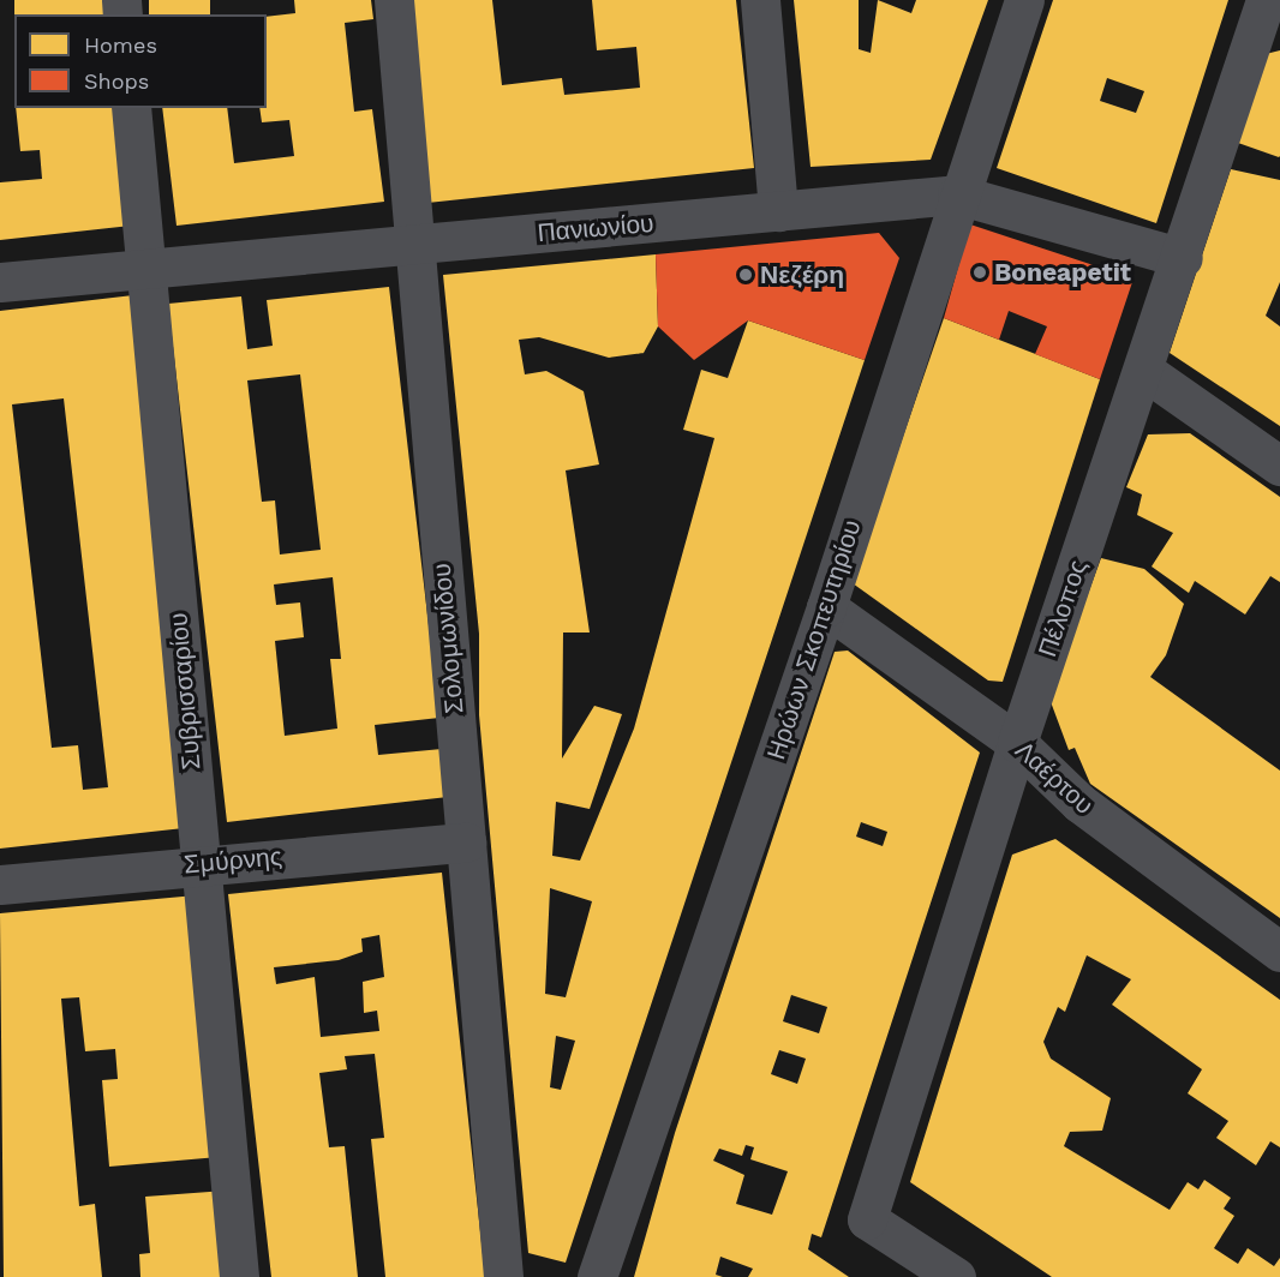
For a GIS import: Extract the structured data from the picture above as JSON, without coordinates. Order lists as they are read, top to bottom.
{
  "streets": {
    "street": [
      "Πανιωνίου",
      "Πέλοπος",
      "Σολομωνίδου",
      "Ηρώων Σκοπευτηρίου",
      "Συβρισσαρίου",
      "Λαέρτου",
      "Σμύρνης"
    ]
  },
  "crossings": [
    ["Πανιωνίου", "Πέλοπος"],
    ["Πανιωνίου", "Σολομωνίδου"],
    ["Πανιωνίου", "Ηρώων Σκοπευτηρίου"],
    ["Πανιωνίου", "Συβρισσαρίου"],
    ["Πέλοπος", "Λαέρτου"],
    ["Σολομωνίδου", "Σμύρνης"],
    ["Ηρώων Σκοπευτηρίου", "Λαέρτου"],
    ["Συβρισσαρίου", "Σμύρνης"]
  ],
  "places": ["Boneapetit", "Νεζέρη"],
  "legend": ["Homes", "Shops"]
}
